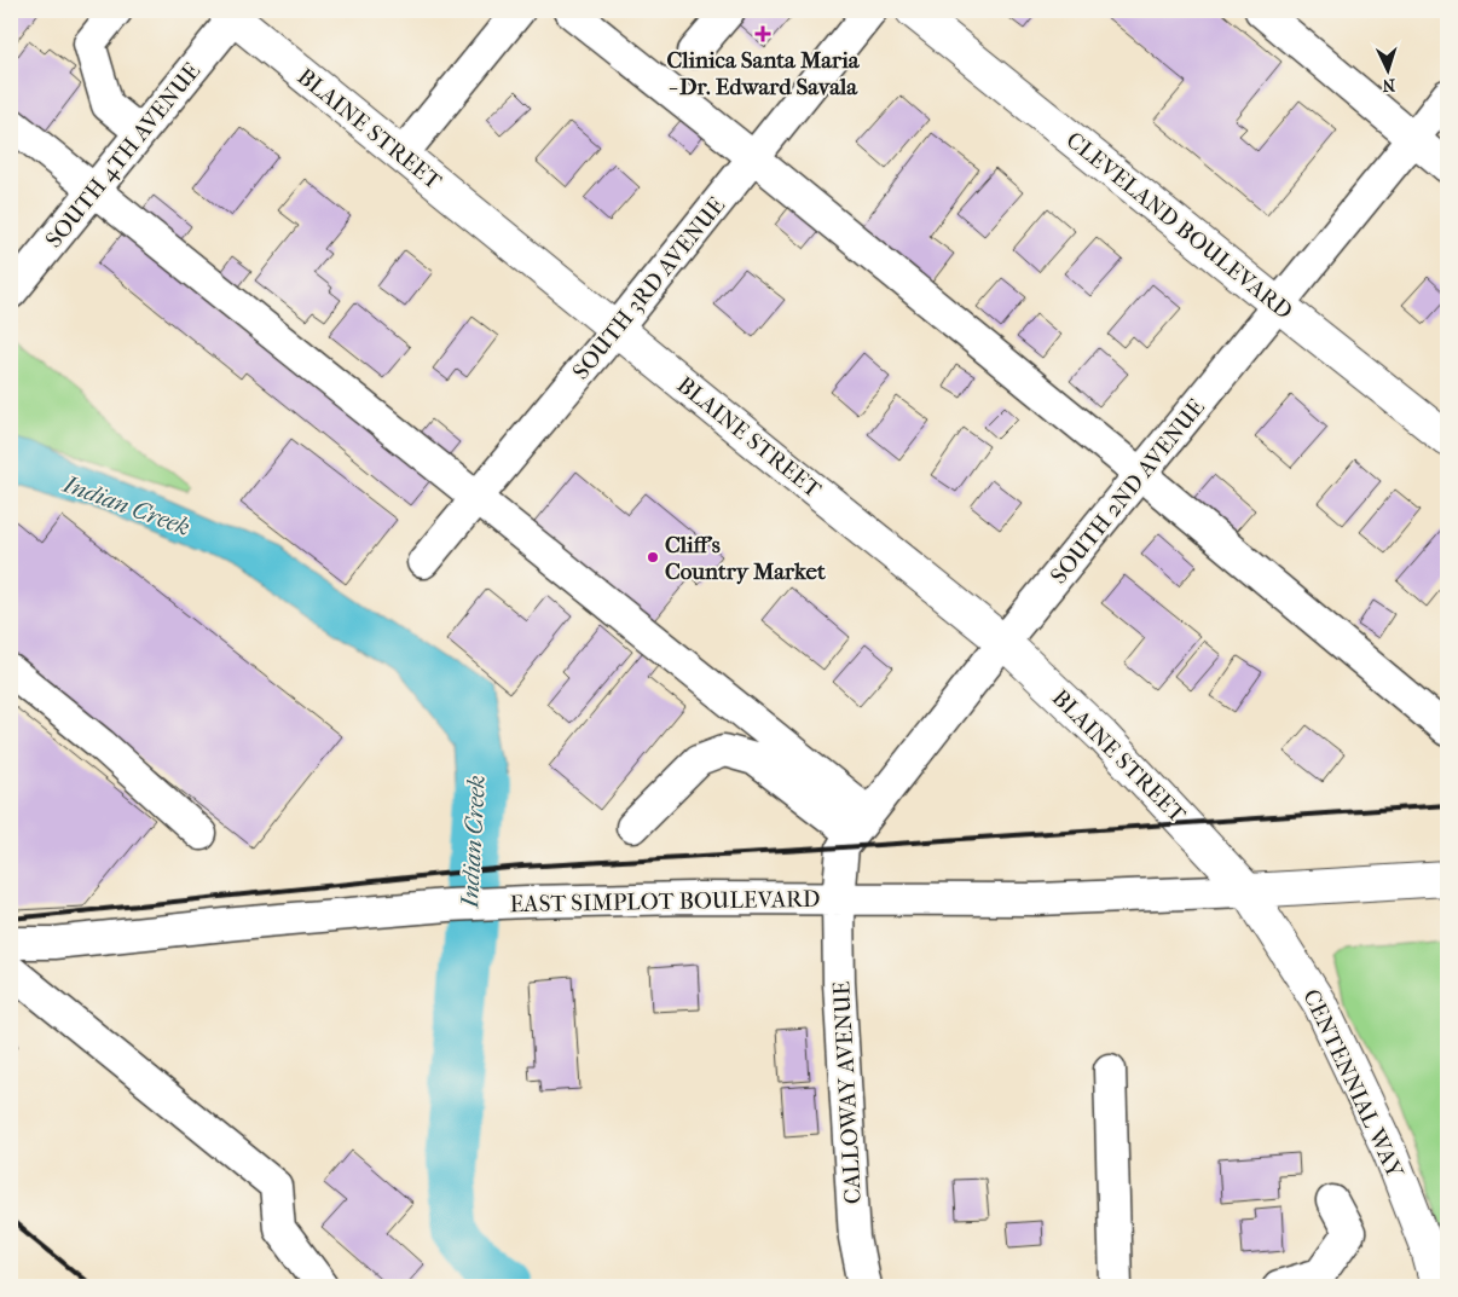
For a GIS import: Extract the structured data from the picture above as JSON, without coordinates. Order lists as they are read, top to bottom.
{
  "streets": {
    "main road": ["BLAINE STREET", "CLEVELAND BOULEVARD", "CENTENNIAL WAY"],
    "street": [
      "SOUTH 4TH AVENUE",
      "SOUTH 3RD AVENUE",
      "SOUTH 2ND AVENUE",
      "EAST SIMPLOT BOULEVARD",
      "CALLOWAY AVENUE"
    ]
  },
  "crossings": [
    ["BLAINE STREET", "SOUTH 4TH AVENUE"],
    ["BLAINE STREET", "SOUTH 3RD AVENUE"],
    ["BLAINE STREET", "SOUTH 2ND AVENUE"],
    ["BLAINE STREET", "EAST SIMPLOT BOULEVARD"],
    ["BLAINE STREET", "CENTENNIAL WAY"],
    ["CLEVELAND BOULEVARD", "SOUTH 2ND AVENUE"],
    ["SOUTH 2ND AVENUE", "EAST SIMPLOT BOULEVARD"],
    ["SOUTH 2ND AVENUE", "CALLOWAY AVENUE"],
    ["EAST SIMPLOT BOULEVARD", "CENTENNIAL WAY"],
    ["EAST SIMPLOT BOULEVARD", "CALLOWAY AVENUE"]
  ],
  "water": ["Indian Creek"],
  "places": {
    "health": ["Clinica Santa Maria - Dr. Edward Savala"],
    "other": ["Cliff's Country Market"]
  },
  "north": "bottom"
}
